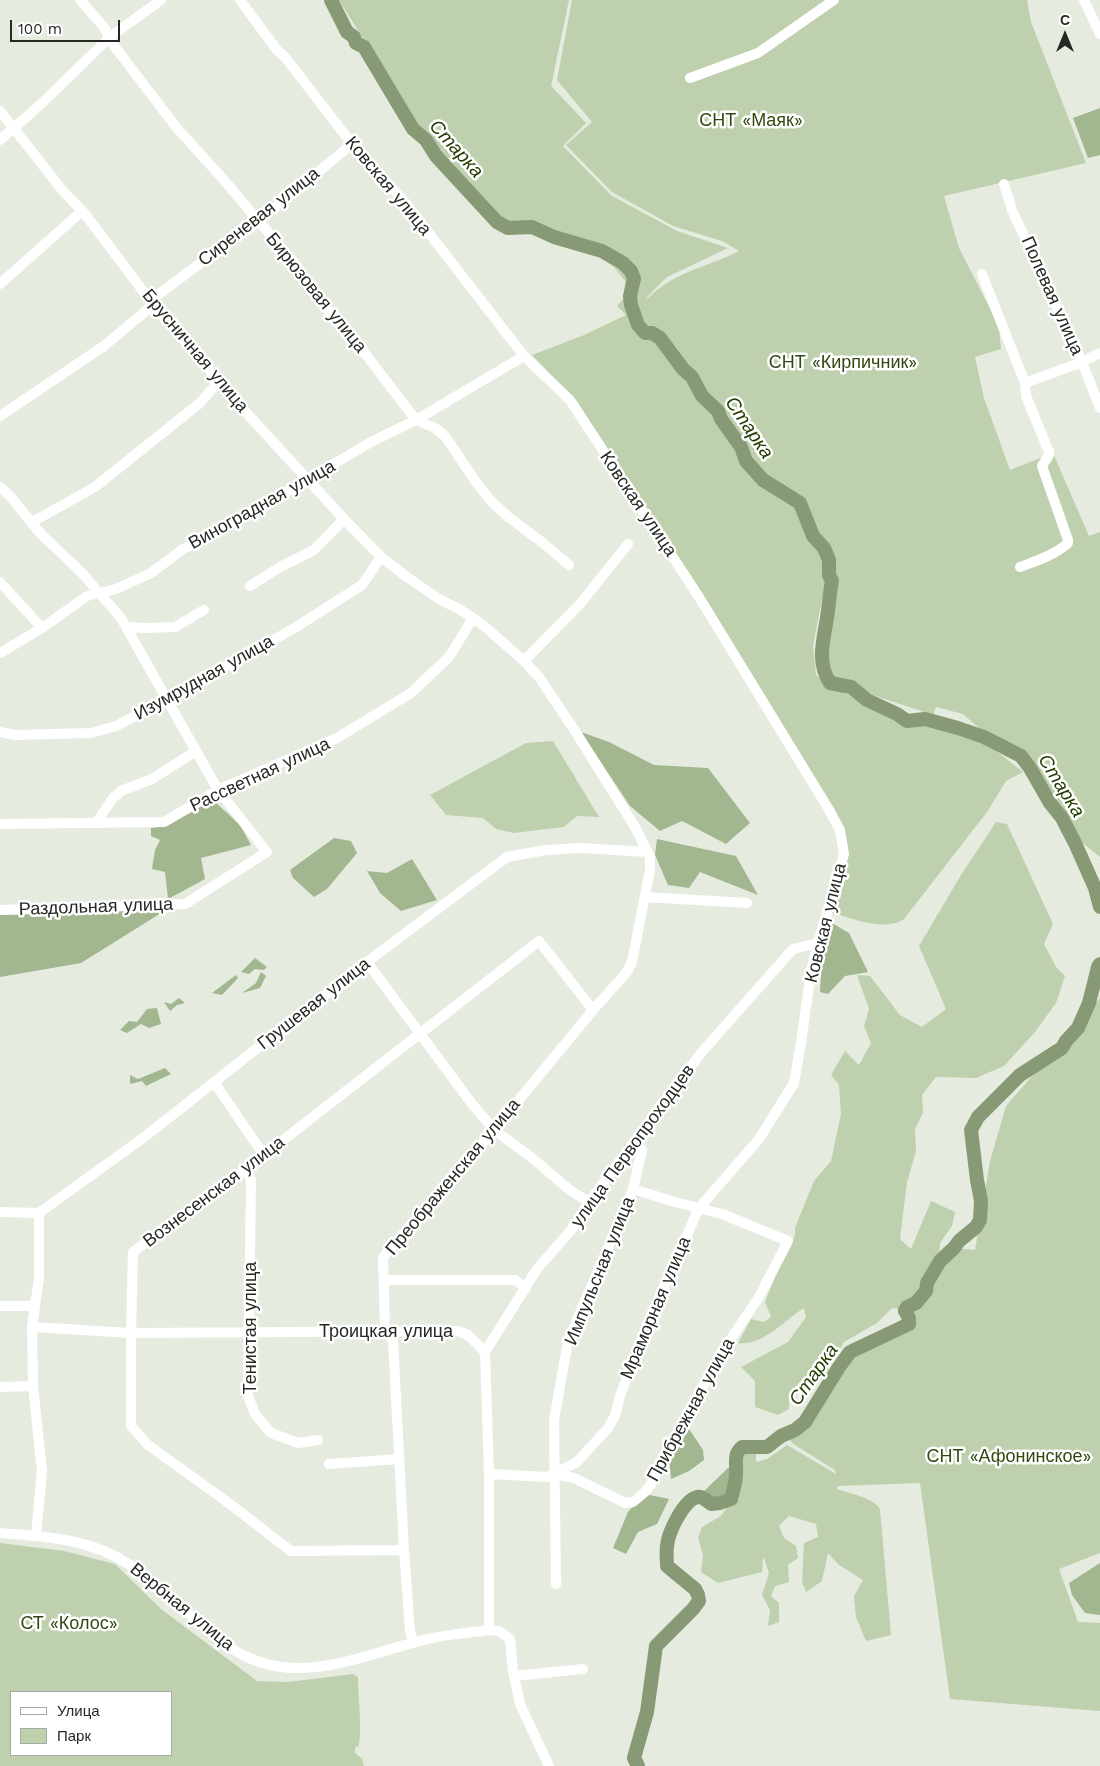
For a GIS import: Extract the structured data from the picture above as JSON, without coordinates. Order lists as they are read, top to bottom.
{
  "streets": {
    "street": [
      "Ковская улица",
      "Сиреневая улица",
      "Бирюзовая улица",
      "Полевая улица",
      "Брусничная улица",
      "Виноградная улица",
      "Изумрудная улица",
      "Рассветная улица",
      "Раздольная улица",
      "Грушевая улица",
      "улица Первопроходцев",
      "Преображенская улица",
      "Вознесенская улица",
      "Импульсная улица",
      "Мраморная улица",
      "Тенистая улица",
      "Троицкая улица",
      "Прибрежная улица",
      "Вербная улица"
    ]
  },
  "crossings": [
    ["Ковская улица", "Сиреневая улица"],
    ["Ковская улица", "Виноградная улица"],
    ["Ковская улица", "улица Первопроходцев"],
    ["Ковская улица", "Мраморная улица"],
    ["Сиреневая улица", "Бирюзовая улица"],
    ["Сиреневая улица", "Брусничная улица"],
    ["Бирюзовая улица", "Виноградная улица"],
    ["Брусничная улица", "Виноградная улица"],
    ["Брусничная улица", "Изумрудная улица"],
    ["Брусничная улица", "Рассветная улица"],
    ["Брусничная улица", "Грушевая улица"],
    ["Брусничная улица", "Преображенская улица"],
    ["Рассветная улица", "Раздольная улица"],
    ["Грушевая улица", "Преображенская улица"],
    ["улица Первопроходцев", "Импульсная улица"],
    ["улица Первопроходцев", "Троицкая улица"],
    ["Преображенская улица", "Вознесенская улица"],
    ["Преображенская улица", "Троицкая улица"],
    ["Преображенская улица", "Вербная улица"],
    ["Вознесенская улица", "Тенистая улица"],
    ["Вознесенская улица", "Троицкая улица"],
    ["Импульсная улица", "Мраморная улица"],
    ["Импульсная улица", "Прибрежная улица"],
    ["Мраморная улица", "Прибрежная улица"],
    ["Тенистая улица", "Троицкая улица"]
  ],
  "water": ["Старка"],
  "parks": [
    "СНТ «Маяк»",
    "СНТ «Кирпичник»",
    "СНТ «Афонинское»",
    "СТ «Колос»"
  ],
  "legend": ["Улица", "Парк"],
  "scale_bar": "100 m",
  "north": "top"
}
